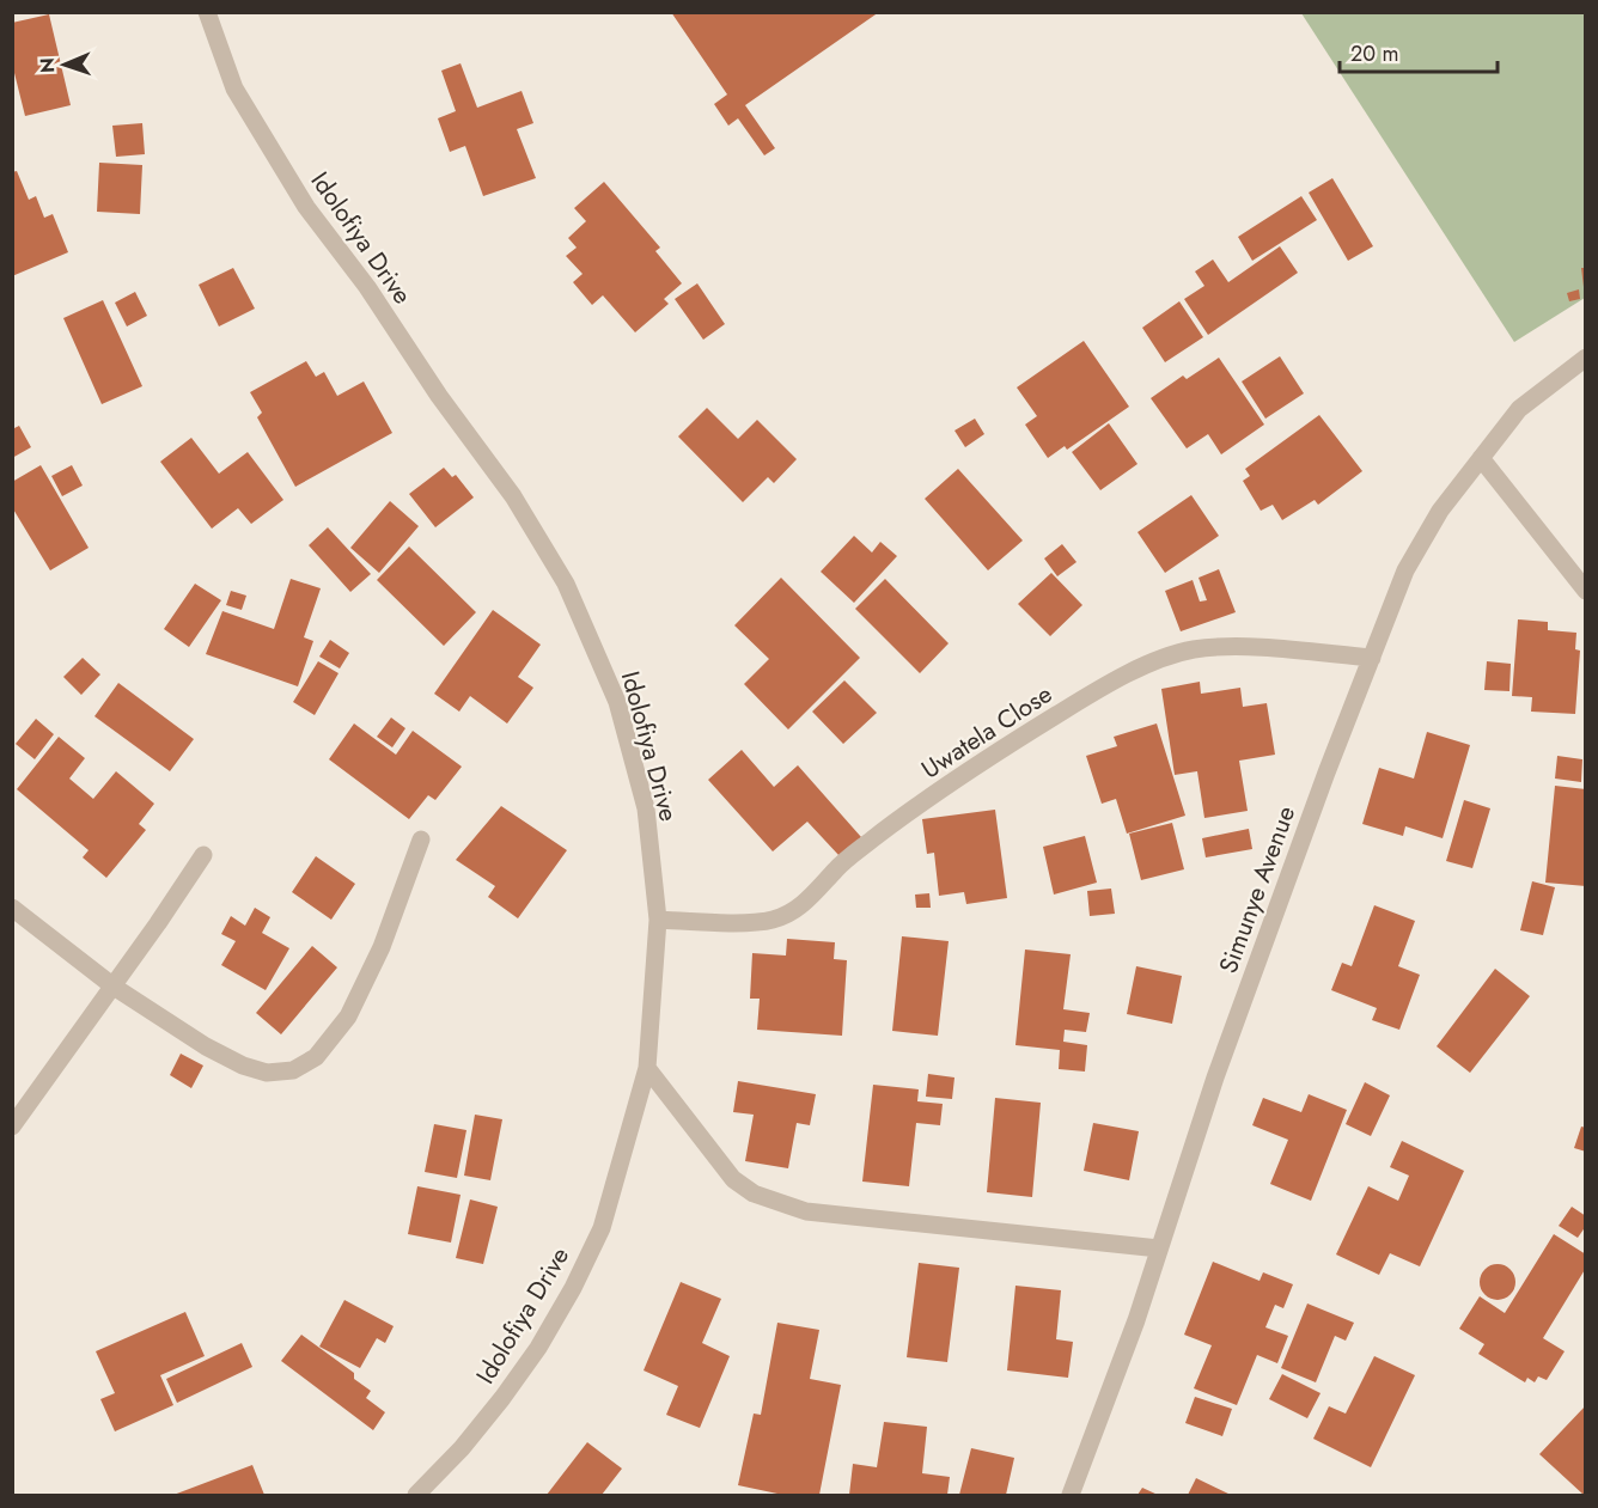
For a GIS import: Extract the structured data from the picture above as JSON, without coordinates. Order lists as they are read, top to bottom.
{
  "streets": {
    "street": ["Idolofiya Drive", "Uwatela Close", "Simunye Avenue"]
  },
  "crossings": [
    ["Idolofiya Drive", "Uwatela Close"],
    ["Uwatela Close", "Simunye Avenue"]
  ],
  "scale_bar": "20 m",
  "north": "left"
}
